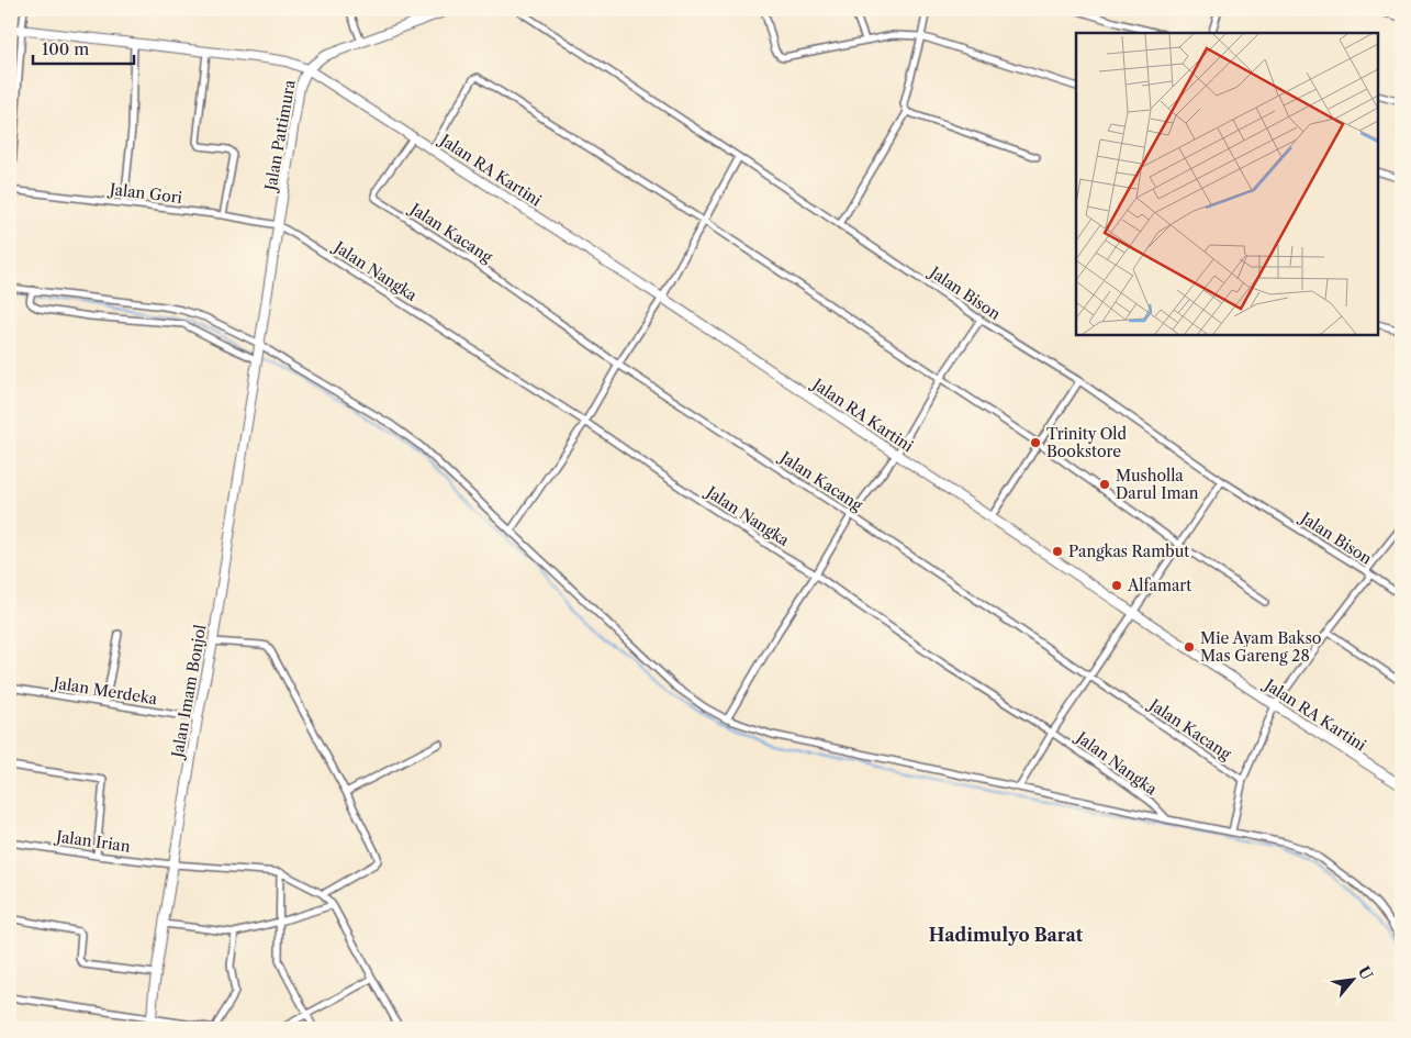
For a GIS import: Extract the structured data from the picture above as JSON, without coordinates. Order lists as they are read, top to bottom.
{
  "streets": {
    "main road": ["Jalan Pattimura", "Jalan RA Kartini", "Jalan Imam Bonjol"],
    "street": [
      "Jalan Gori",
      "Jalan Kacang",
      "Jalan Nangka",
      "Jalan Bison",
      "Jalan Merdeka",
      "Jalan Irian"
    ]
  },
  "crossings": [
    ["Jalan Pattimura", "Jalan RA Kartini"],
    ["Jalan Pattimura", "Jalan Gori"],
    ["Jalan Pattimura", "Jalan Nangka"],
    ["Jalan Pattimura", "Jalan Imam Bonjol"],
    ["Jalan RA Kartini", "Jalan Kacang"],
    ["Jalan Gori", "Jalan Nangka"],
    ["Jalan Merdeka", "Jalan Imam Bonjol"],
    ["Jalan Imam Bonjol", "Jalan Irian"]
  ],
  "districts": ["Hadimulyo Barat"],
  "places": [
    "Trinity Old Bookstore",
    "Musholla Darul Iman",
    "Pangkas Rambut",
    "Alfamart",
    "Mie Ayam Bakso Mas Gareng 28"
  ],
  "scale_bar": "100 m",
  "north": "top right"
}
